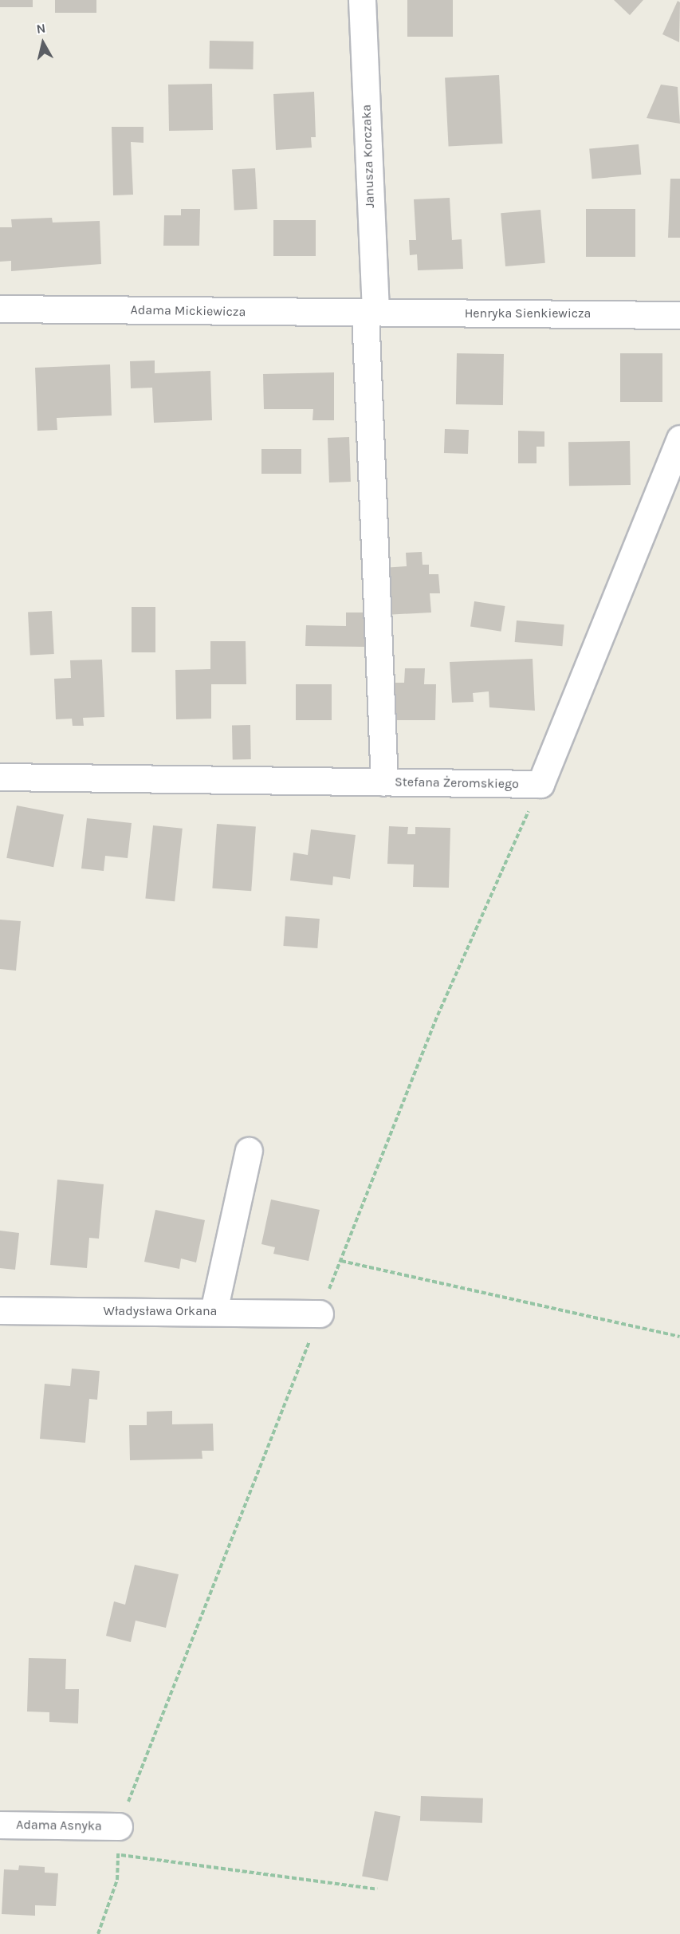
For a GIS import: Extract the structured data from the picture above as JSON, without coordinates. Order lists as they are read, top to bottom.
{
  "streets": {
    "street": [
      "Janusza Korczaka",
      "Adama Mickiewicza",
      "Henryka Sienkiewicza",
      "Stefana Żeromskiego",
      "Władysława Orkana",
      "Adama Asnyka"
    ]
  },
  "crossings": [
    ["Janusza Korczaka", "Adama Mickiewicza"],
    ["Janusza Korczaka", "Henryka Sienkiewicza"],
    ["Janusza Korczaka", "Stefana Żeromskiego"],
    ["Adama Mickiewicza", "Henryka Sienkiewicza"]
  ],
  "north": "top"
}
